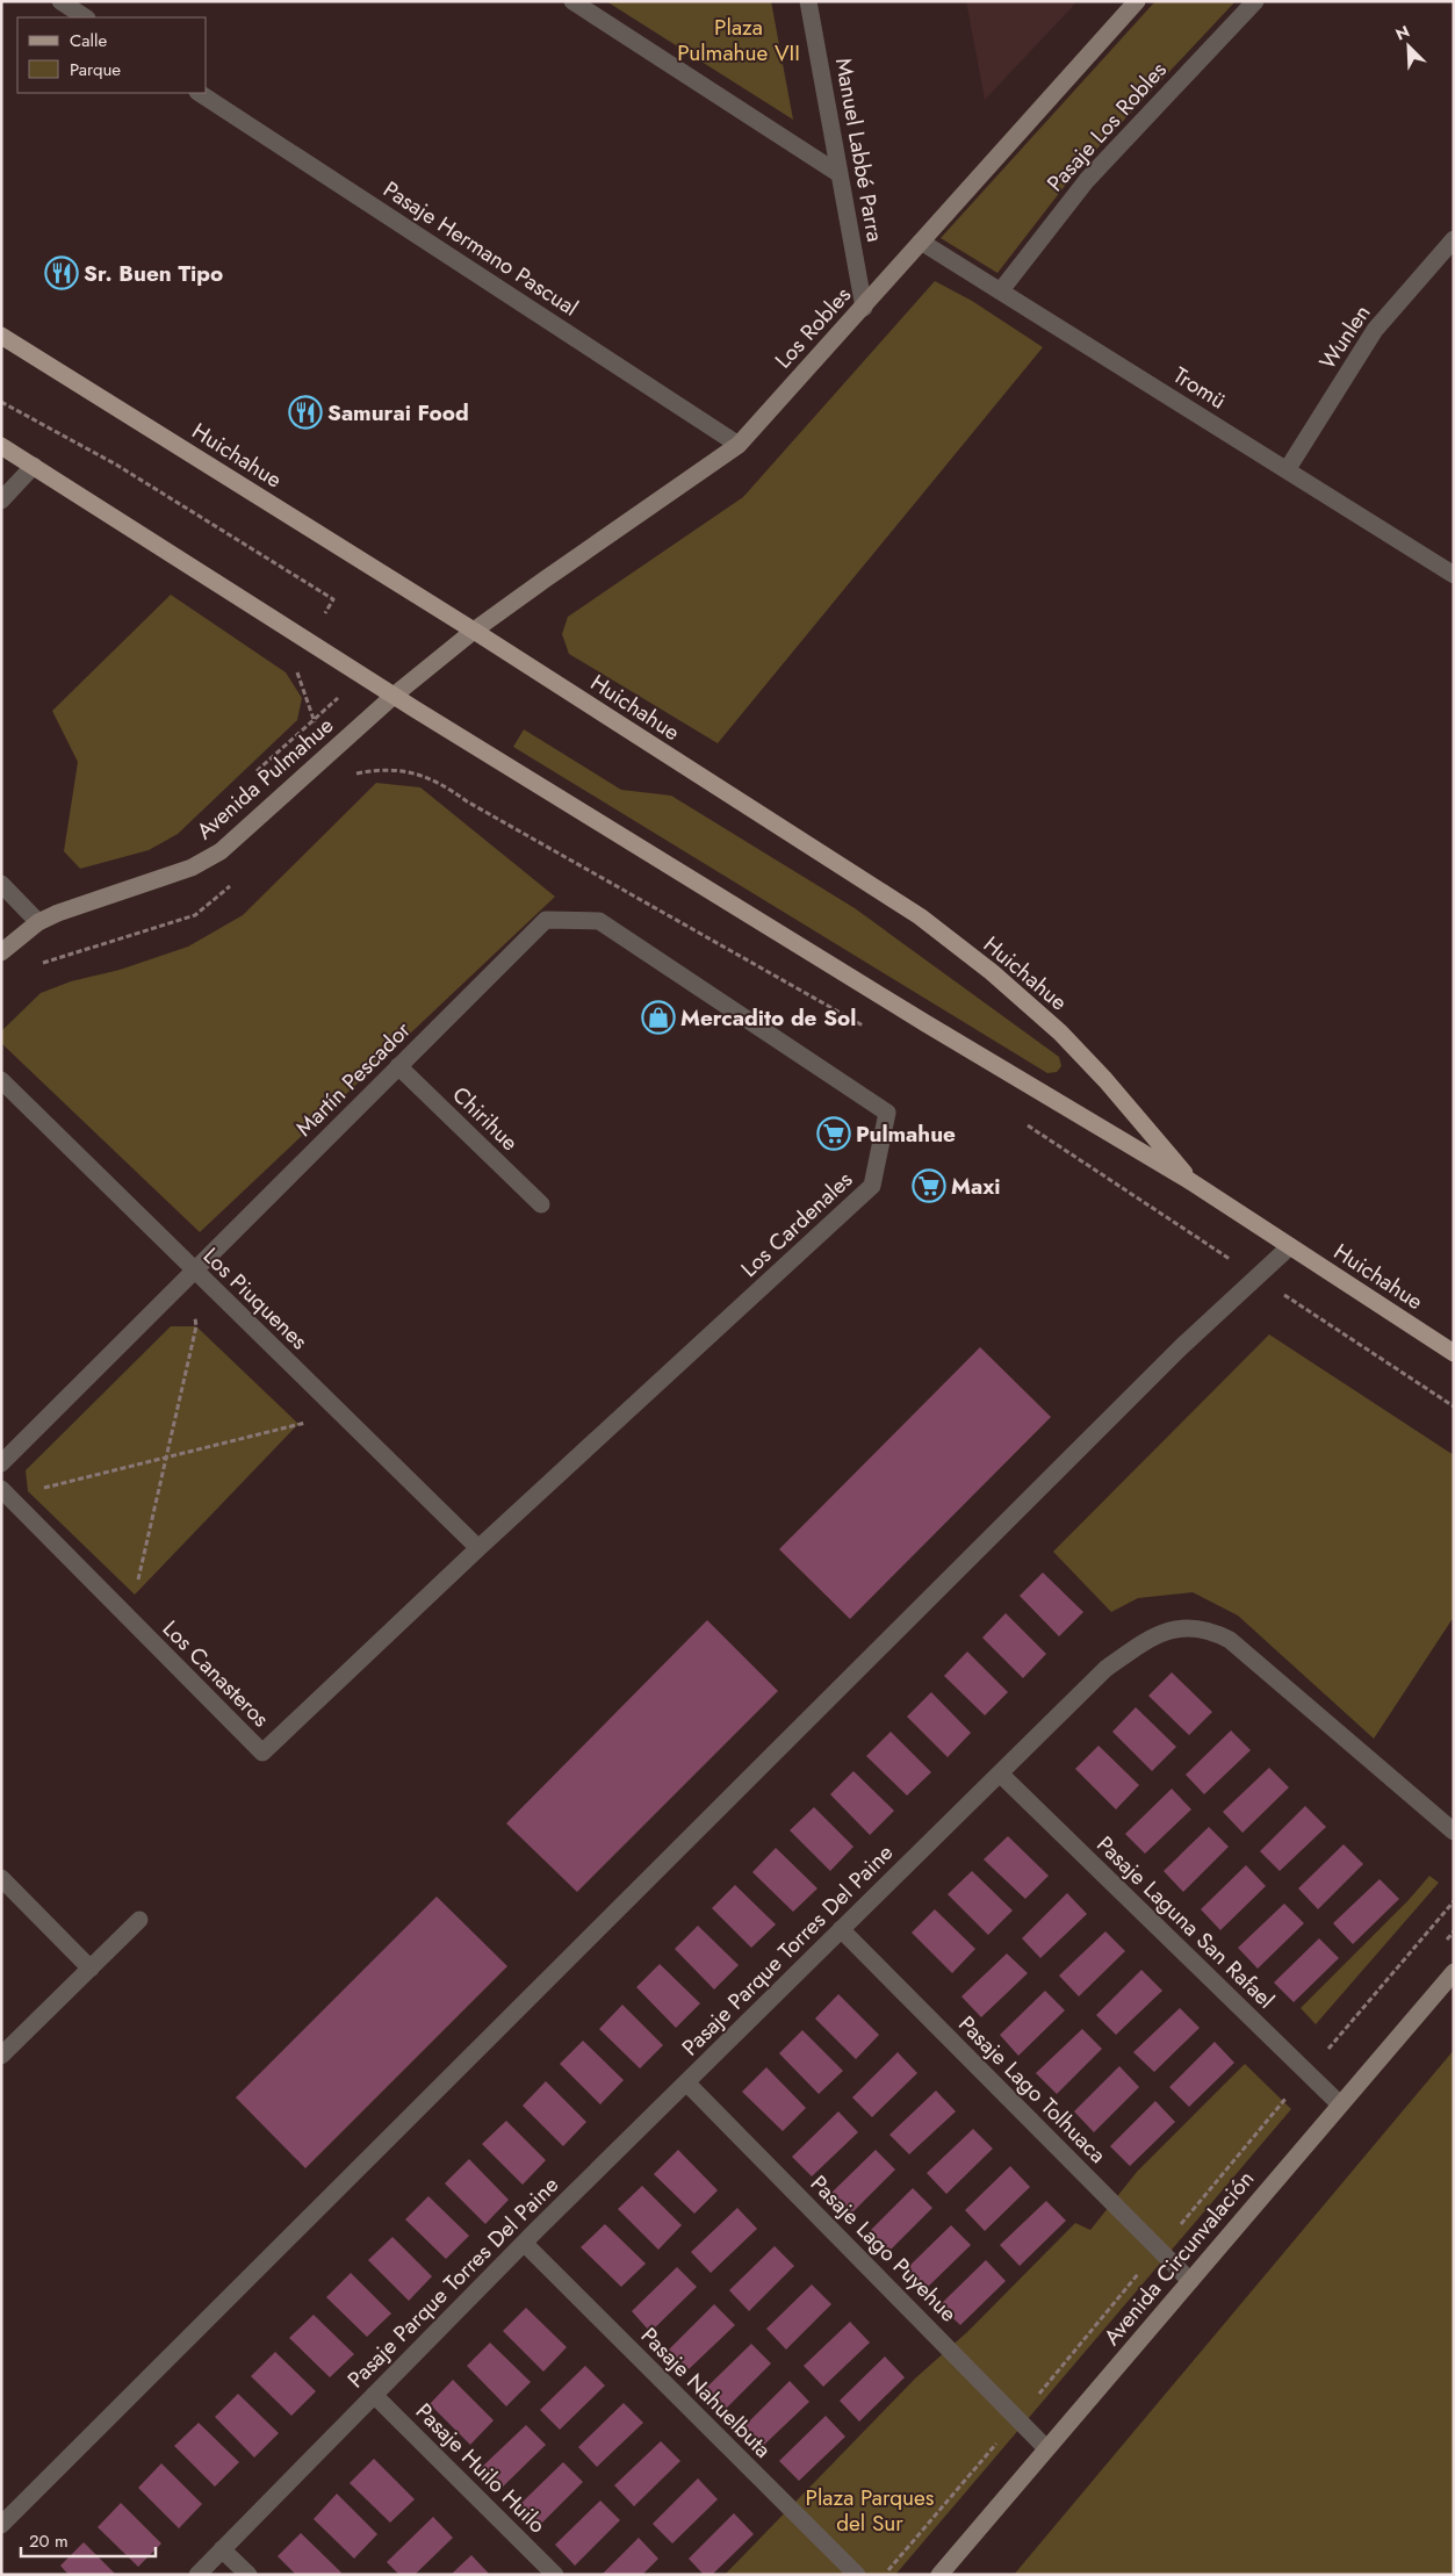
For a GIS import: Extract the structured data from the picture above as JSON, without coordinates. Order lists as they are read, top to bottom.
{
  "streets": {
    "main road": ["Huichahue"],
    "street": [
      "Pasaje Los Robles",
      "Manuel Labbé Parra",
      "Pasaje Hermano Pascual",
      "Los Robles",
      "Wunlen",
      "Tromü",
      "Avenida Pulmahue",
      "Martín Pescador",
      "Chirihue",
      "Los Cardenales",
      "Los Piuquenes",
      "Los Canasteros",
      "Pasaje Laguna San Rafael",
      "Pasaje Parque Torres Del Paine",
      "Pasaje Lago Tolhuaca",
      "Pasaje Lago Puyehue",
      "Avenida Circunvalación",
      "Pasaje Nahuelbuta",
      "Pasaje Huilo Huilo"
    ]
  },
  "crossings": [
    ["Pasaje Los Robles", "Tromü"],
    ["Manuel Labbé Parra", "Los Robles"],
    ["Pasaje Hermano Pascual", "Los Robles"],
    ["Los Robles", "Tromü"],
    ["Los Robles", "Huichahue"],
    ["Los Robles", "Avenida Pulmahue"],
    ["Wunlen", "Tromü"],
    ["Huichahue", "Avenida Pulmahue"],
    ["Martín Pescador", "Chirihue"],
    ["Martín Pescador", "Los Cardenales"],
    ["Martín Pescador", "Los Piuquenes"],
    ["Los Cardenales", "Los Piuquenes"],
    ["Los Cardenales", "Los Canasteros"],
    ["Los Piuquenes", "Los Canasteros"],
    ["Pasaje Laguna San Rafael", "Pasaje Parque Torres Del Paine"],
    ["Pasaje Laguna San Rafael", "Avenida Circunvalación"],
    ["Pasaje Parque Torres Del Paine", "Pasaje Lago Tolhuaca"],
    ["Pasaje Parque Torres Del Paine", "Pasaje Lago Puyehue"],
    ["Pasaje Parque Torres Del Paine", "Pasaje Nahuelbuta"],
    ["Pasaje Parque Torres Del Paine", "Pasaje Huilo Huilo"],
    ["Pasaje Lago Tolhuaca", "Avenida Circunvalación"],
    ["Pasaje Lago Puyehue", "Avenida Circunvalación"]
  ],
  "parks": ["Plaza Pulmahue VII", "Plaza Parques del Sur"],
  "places": {
    "restaurant": ["Sr. Buen Tipo", "Samurai Food"],
    "shop": ["Mercadito de Sol"],
    "supermarket": ["Pulmahue", "Maxi"]
  },
  "legend": ["Calle", "Parque"],
  "scale_bar": "20 m",
  "north": "top left"
}
